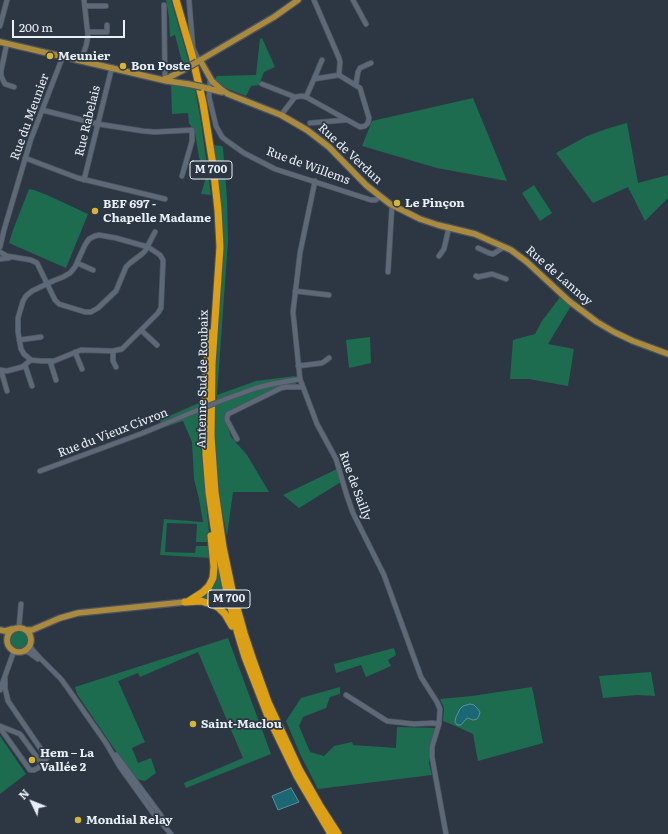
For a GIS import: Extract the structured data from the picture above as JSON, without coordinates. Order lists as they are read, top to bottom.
{
  "streets": {
    "highway": ["M 700", "Antenne Sud de Roubaix"],
    "main road": ["Rue de Verdun", "Rue de Lannoy"],
    "street": [
      "Rue du Meunier",
      "Rue Rabelais",
      "Rue de Willems",
      "Rue du Vieux Civron",
      "Rue de Sailly"
    ]
  },
  "crossings": [
    ["Rue de Verdun", "Rue de Willems"],
    ["Rue de Verdun", "Rue de Lannoy"],
    ["Rue de Willems", "Rue de Sailly"],
    ["Rue du Vieux Civron", "Rue de Sailly"]
  ],
  "places": [
    "Meunier",
    "Bon Poste",
    "Le Pinçon",
    "BEF 697 - Chapelle Madame",
    "Saint-Maclou",
    "Hem – La Vallée 2",
    "Mondial Relay"
  ],
  "scale_bar": "200 m",
  "north": "top left"
}
